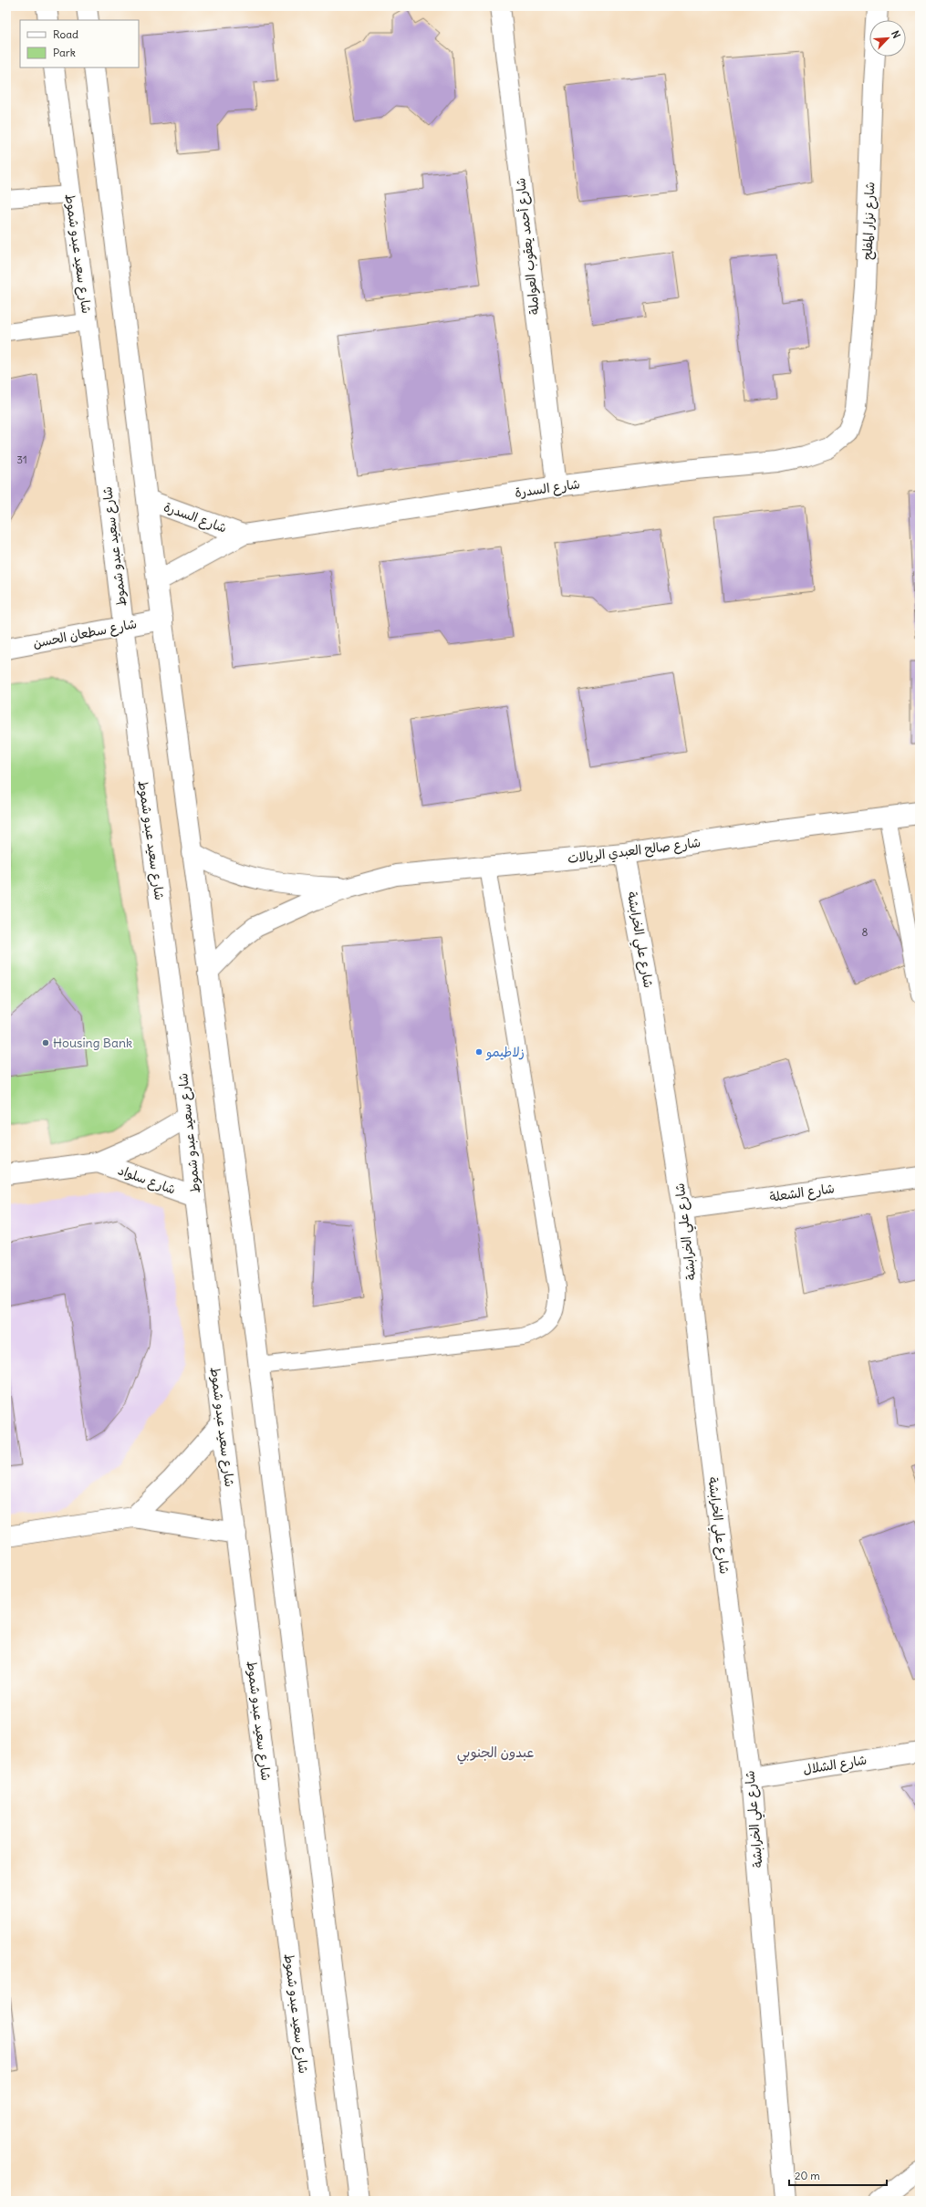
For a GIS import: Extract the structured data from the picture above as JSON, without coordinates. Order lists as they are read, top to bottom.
{
  "streets": {
    "street": [
      "شارع نزار المفلح",
      "شارع أحمد يعقوب العواملة",
      "شارع سعيد عبدو شموط",
      "شارع السدرة",
      "شارع سطعان الحسن",
      "شارع صالح العبدي الريالات",
      "شارع علي الخرابشة",
      "شارع سلواد",
      "شارع الشعلة",
      "شارع الشلال"
    ]
  },
  "crossings": [
    ["شارع نزار المفلح", "شارع السدرة"],
    ["شارع أحمد يعقوب العواملة", "شارع السدرة"],
    ["شارع سعيد عبدو شموط", "شارع سطعان الحسن"],
    ["شارع سعيد عبدو شموط", "شارع سلواد"],
    ["شارع صالح العبدي الريالات", "شارع علي الخرابشة"],
    ["شارع علي الخرابشة", "شارع الشعلة"],
    ["شارع علي الخرابشة", "شارع الشلال"]
  ],
  "districts": ["عبدون الجنوبي"],
  "places": ["Housing Bank", "زلاطيمو"],
  "house_numbers": ["31", "8"],
  "legend": ["Road", "Park"],
  "scale_bar": "20 m",
  "north": "top right"
}
